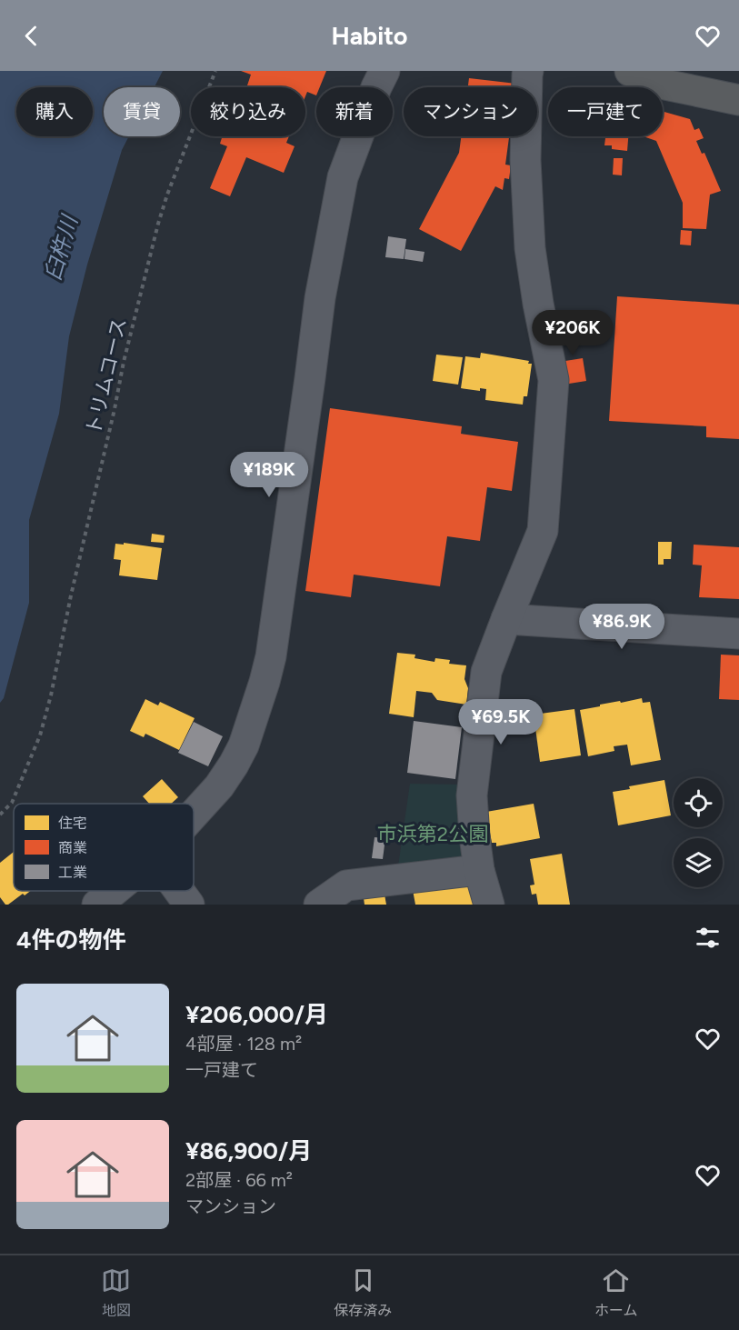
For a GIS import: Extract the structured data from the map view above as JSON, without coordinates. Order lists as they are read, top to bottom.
{
  "streets": {
    "path": ["トリムコース"]
  },
  "water": ["臼杵川"],
  "parks": ["市浜第2公園"],
  "legend": ["住宅", "商業", "工業"],
  "page": {
    "header": "Habito",
    "chip": [
      "購入",
      "賃貸",
      "絞り込み",
      "新着",
      "マンション",
      "一戸建て"
    ],
    "price": [
      "¥206K",
      "¥189K",
      "¥86.9K",
      "¥69.5K"
    ],
    "heading": "4件の物件",
    "list": [
      {
        "name": "¥206,000/月",
        "note": "4部屋 · 128 m² · 一戸建て"
      },
      {
        "name": "¥86,900/月",
        "note": "2部屋 · 66 m² · マンション"
      }
    ],
    "tabs": ["地図", "保存済み", "ホーム"]
  }
}
